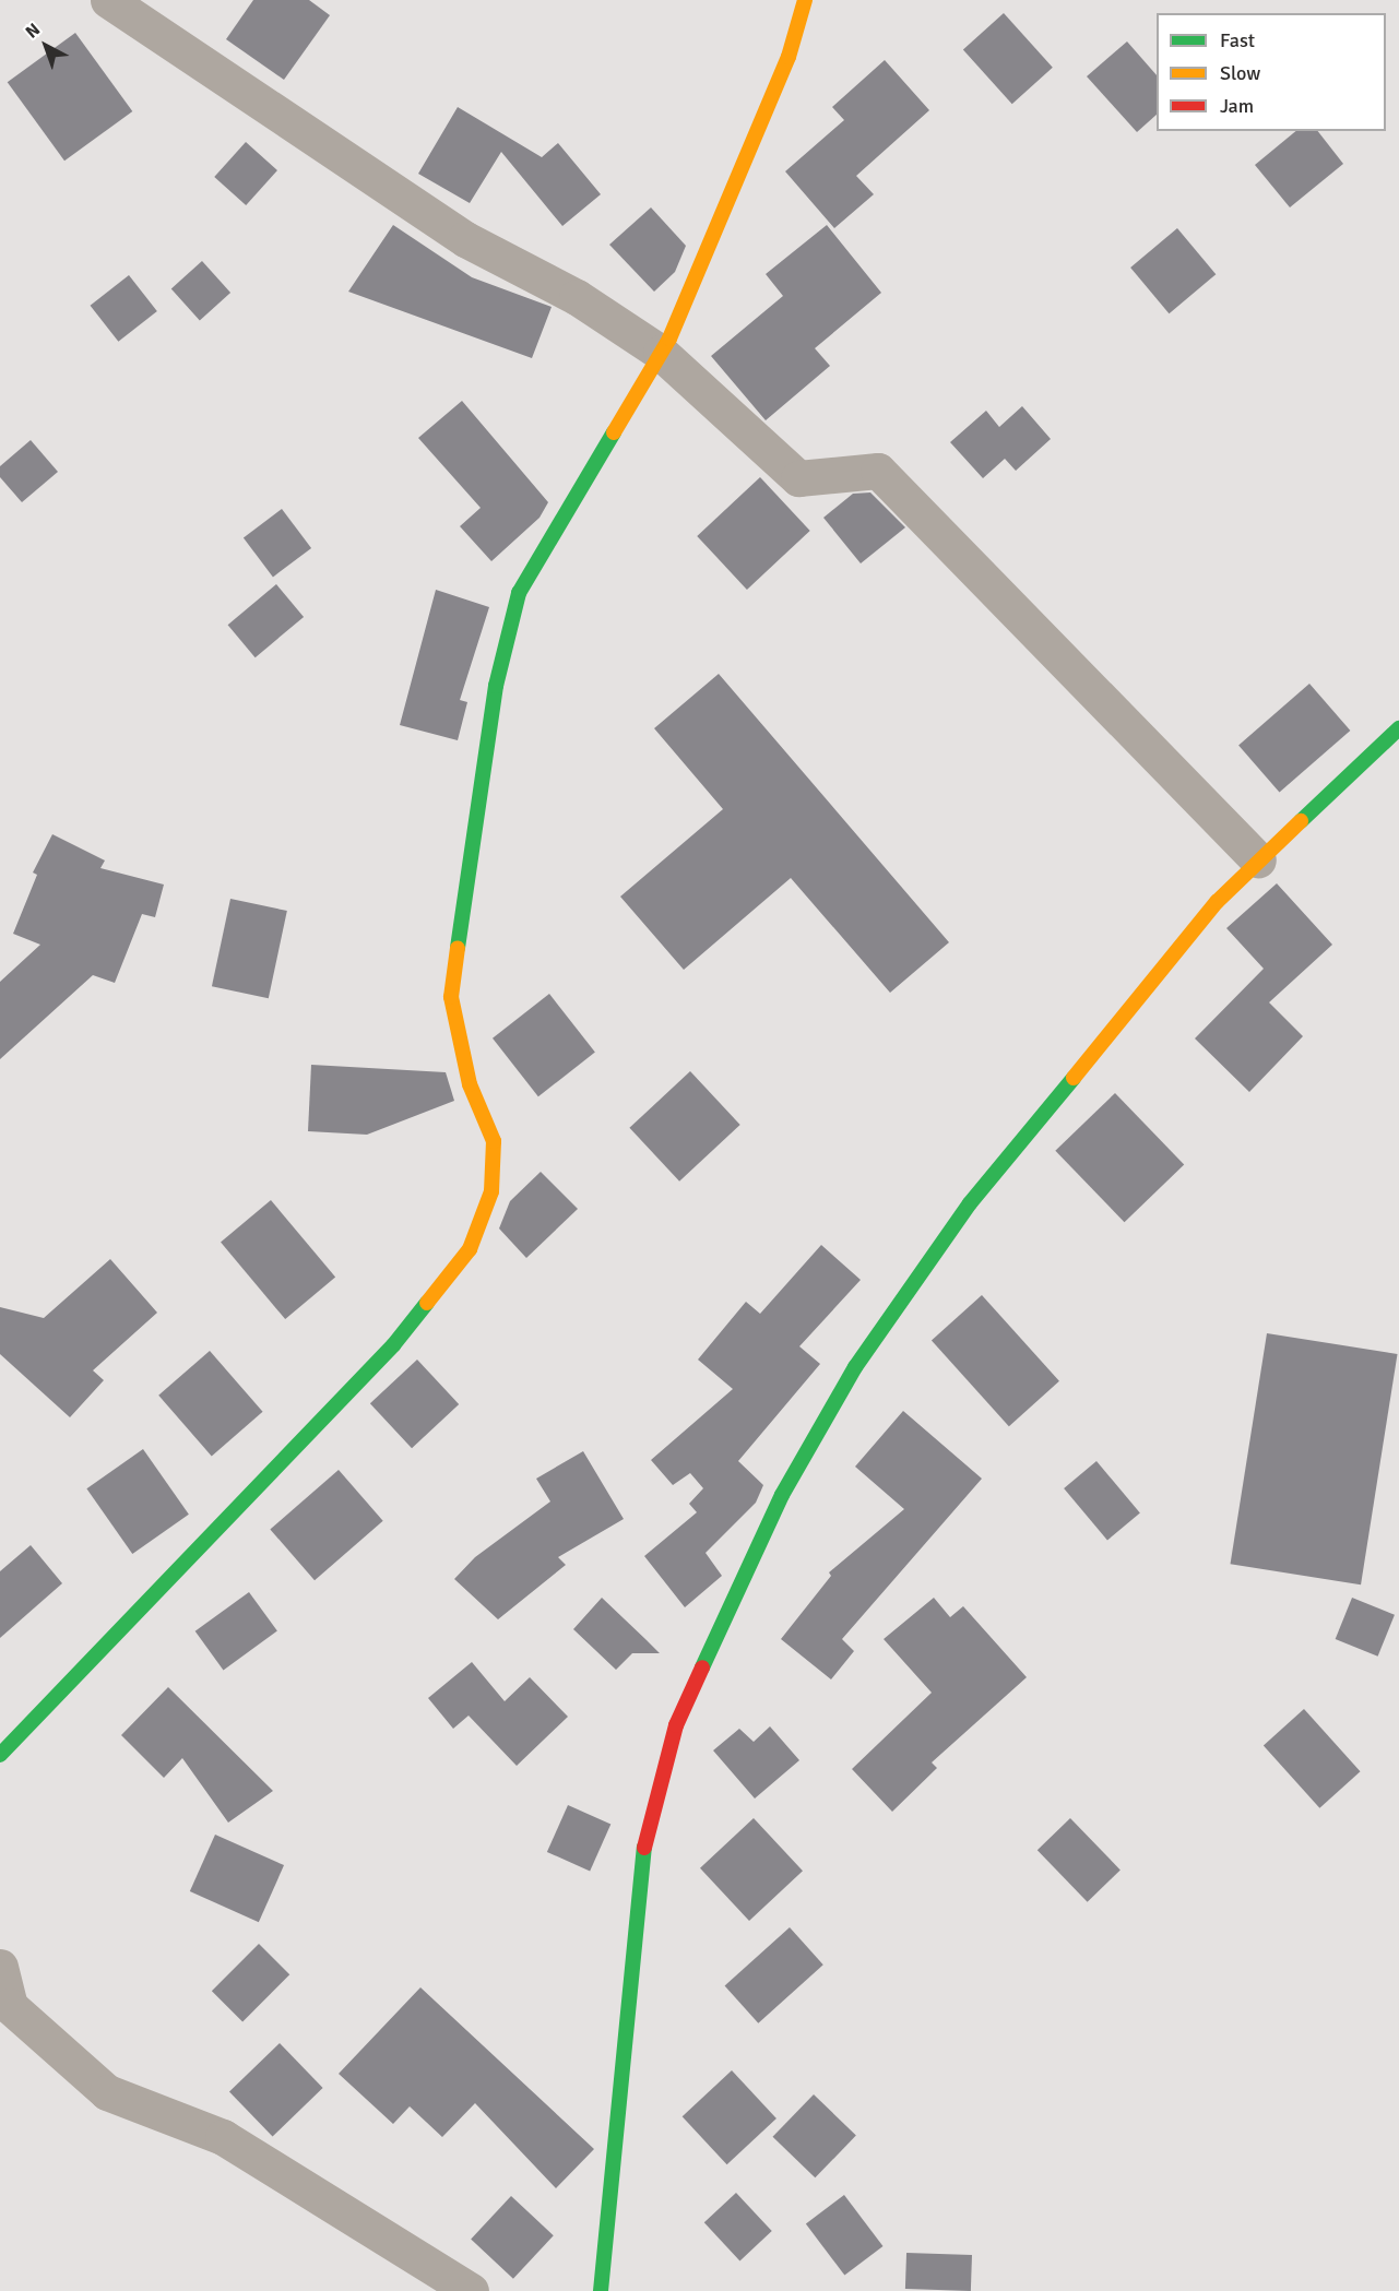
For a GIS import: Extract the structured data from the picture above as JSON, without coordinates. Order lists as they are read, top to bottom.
{
  "legend": ["Fast", "Slow", "Jam"],
  "north": "top left"
}
